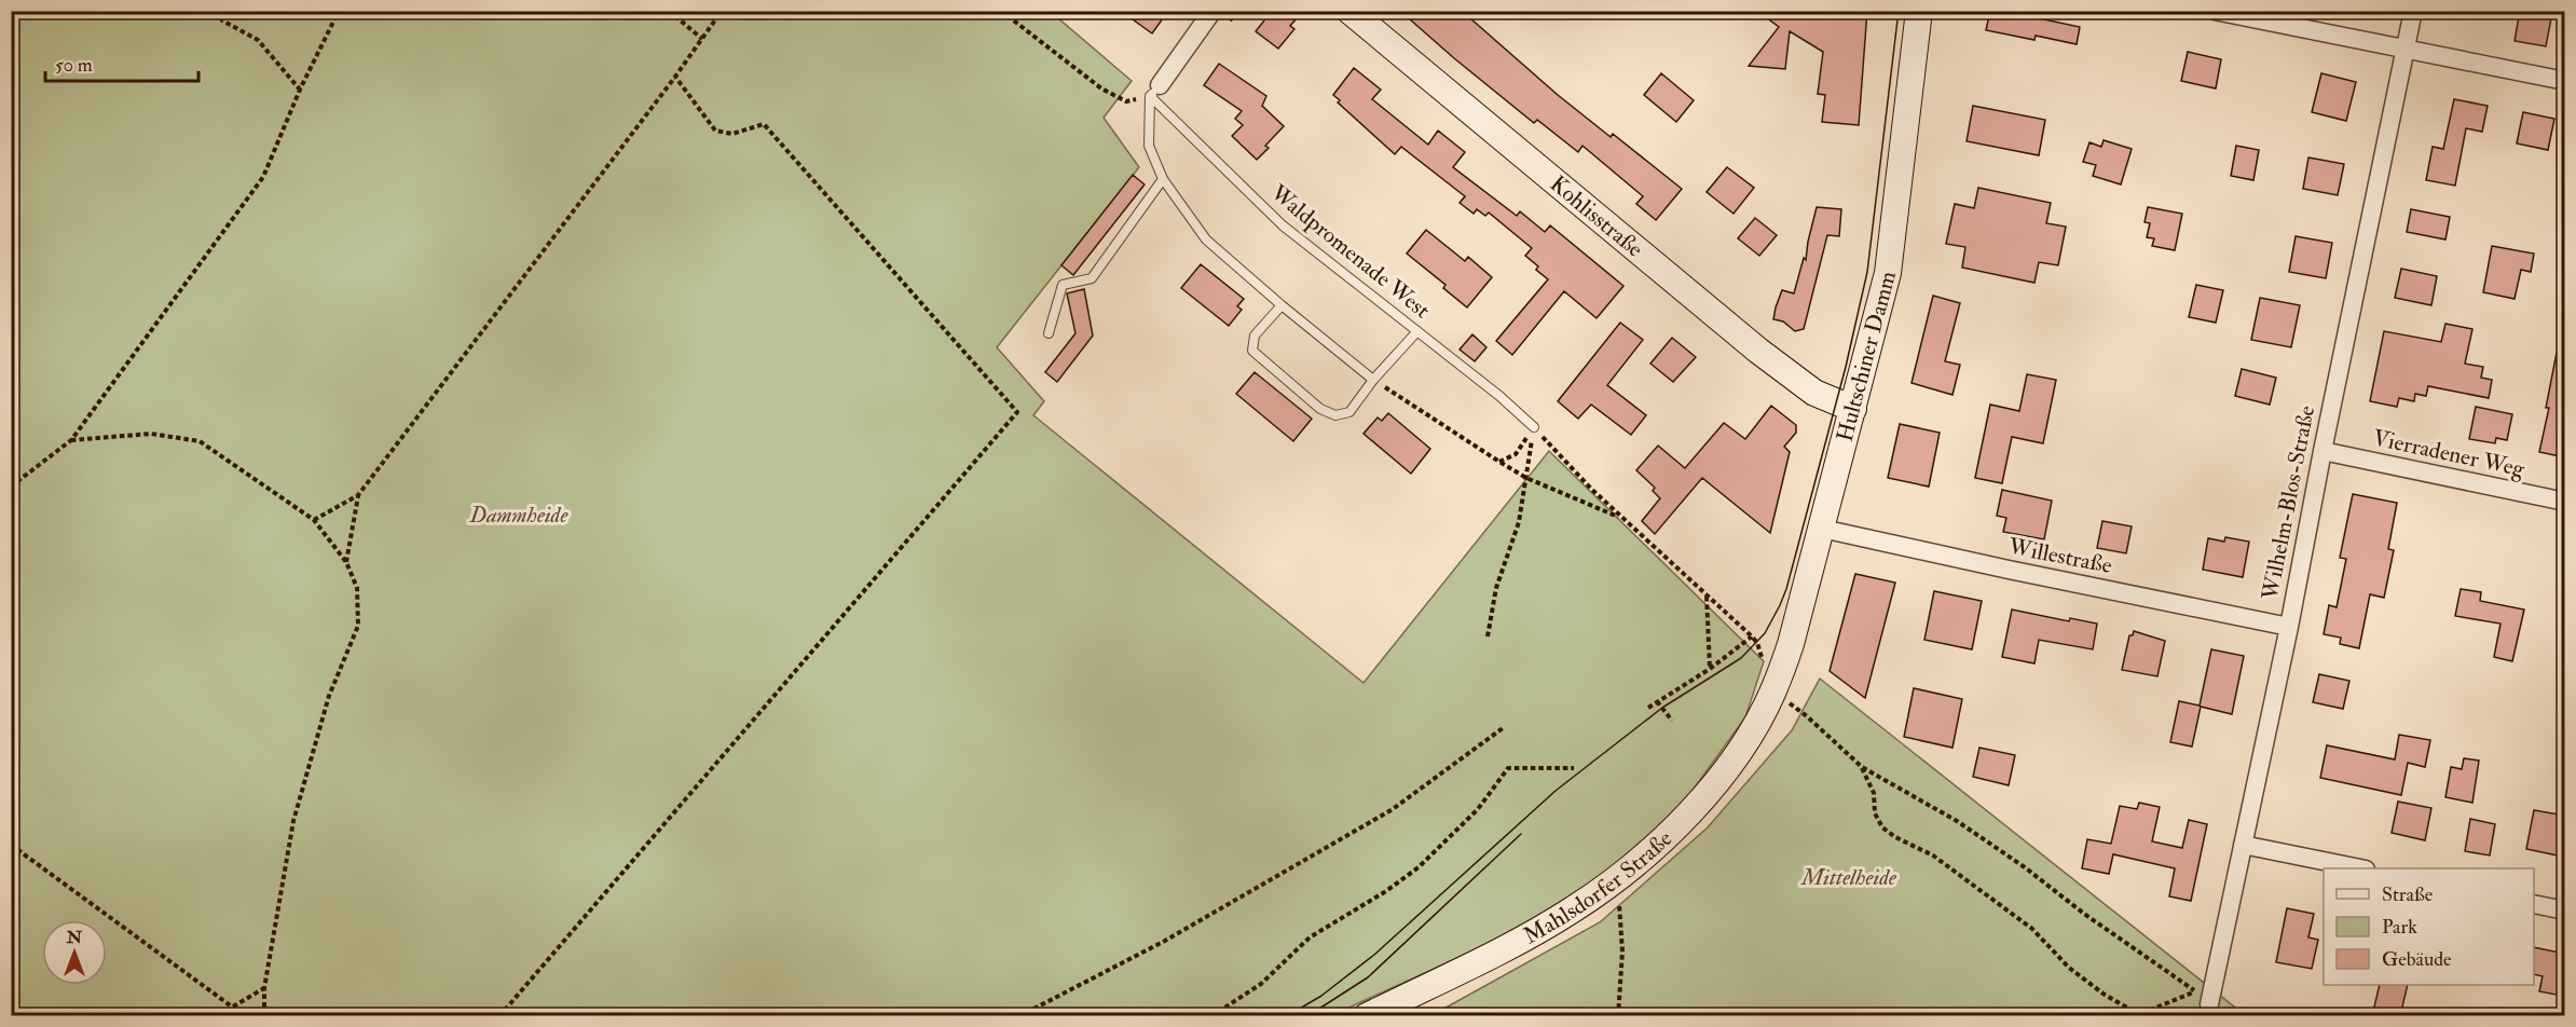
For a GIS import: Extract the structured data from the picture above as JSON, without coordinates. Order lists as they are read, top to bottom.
{
  "streets": {
    "main road": ["Kohlisstraße", "Hultschiner Damm", "Mahlsdorfer Straße"],
    "street": ["Vierradener Weg", "Wilhelm-Blos-Straße", "Willestraße"],
    "lane": ["Waldpromenade West"]
  },
  "crossings": [
    ["Kohlisstraße", "Hultschiner Damm"],
    ["Hultschiner Damm", "Willestraße"],
    ["Hultschiner Damm", "Mahlsdorfer Straße"],
    ["Vierradener Weg", "Wilhelm-Blos-Straße"],
    ["Wilhelm-Blos-Straße", "Willestraße"]
  ],
  "parks": ["Dammheide", "Mittelheide"],
  "legend": ["Straße", "Park", "Gebäude"],
  "scale_bar": "50 m",
  "north": "top"
}
